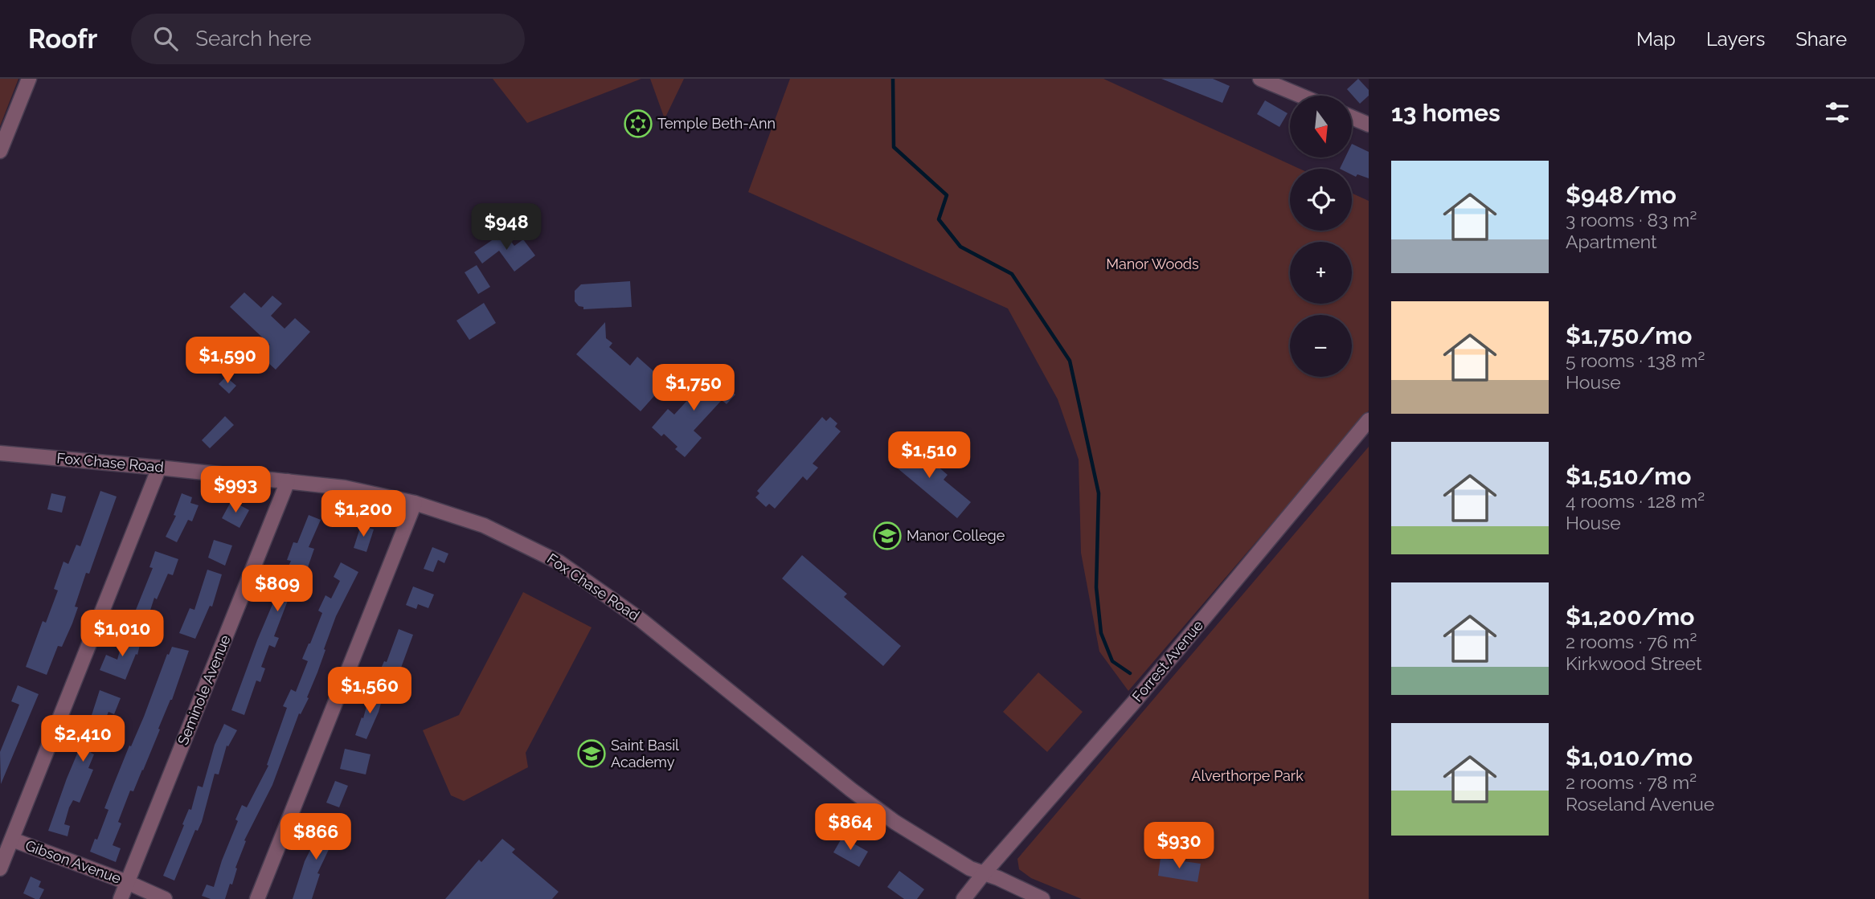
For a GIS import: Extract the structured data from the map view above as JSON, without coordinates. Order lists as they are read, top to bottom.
{
  "streets": {
    "street": [
      "Fox Chase Road",
      "Forrest Avenue",
      "Seminole Avenue",
      "Gibson Avenue"
    ]
  },
  "crossings": [
    ["Fox Chase Road", "Forrest Avenue"],
    ["Fox Chase Road", "Seminole Avenue"],
    ["Seminole Avenue", "Gibson Avenue"]
  ],
  "parks": ["Manor Woods", "Alverthorpe Park"],
  "places": {
    "synagogue": ["Temple Beth-Ann"],
    "school or university": ["Manor College", "Saint Basil Academy"]
  },
  "north": "bottom",
  "page": {
    "header": "Roofr",
    "search": "Search here",
    "nav": ["Map", "Layers", "Share"],
    "heading": "13 homes",
    "map_buttons": ["+", "−"],
    "list": [
      {
        "name": "$948/mo",
        "note": "3 rooms · 83 m² · Apartment"
      },
      {
        "name": "$1,750/mo",
        "note": "5 rooms · 138 m² · House"
      },
      {
        "name": "$1,510/mo",
        "note": "4 rooms · 128 m² · House"
      },
      {
        "name": "$1,200/mo",
        "note": "2 rooms · 76 m² · Kirkwood Street"
      },
      {
        "name": "$1,010/mo",
        "note": "2 rooms · 78 m² · Roseland Avenue"
      }
    ],
    "price": [
      "$948",
      "$1,590",
      "$1,750",
      "$1,510",
      "$993",
      "$1,200",
      "$809",
      "$1,010",
      "$1,560",
      "$2,410",
      "$864",
      "$866",
      "$930"
    ]
  }
}
